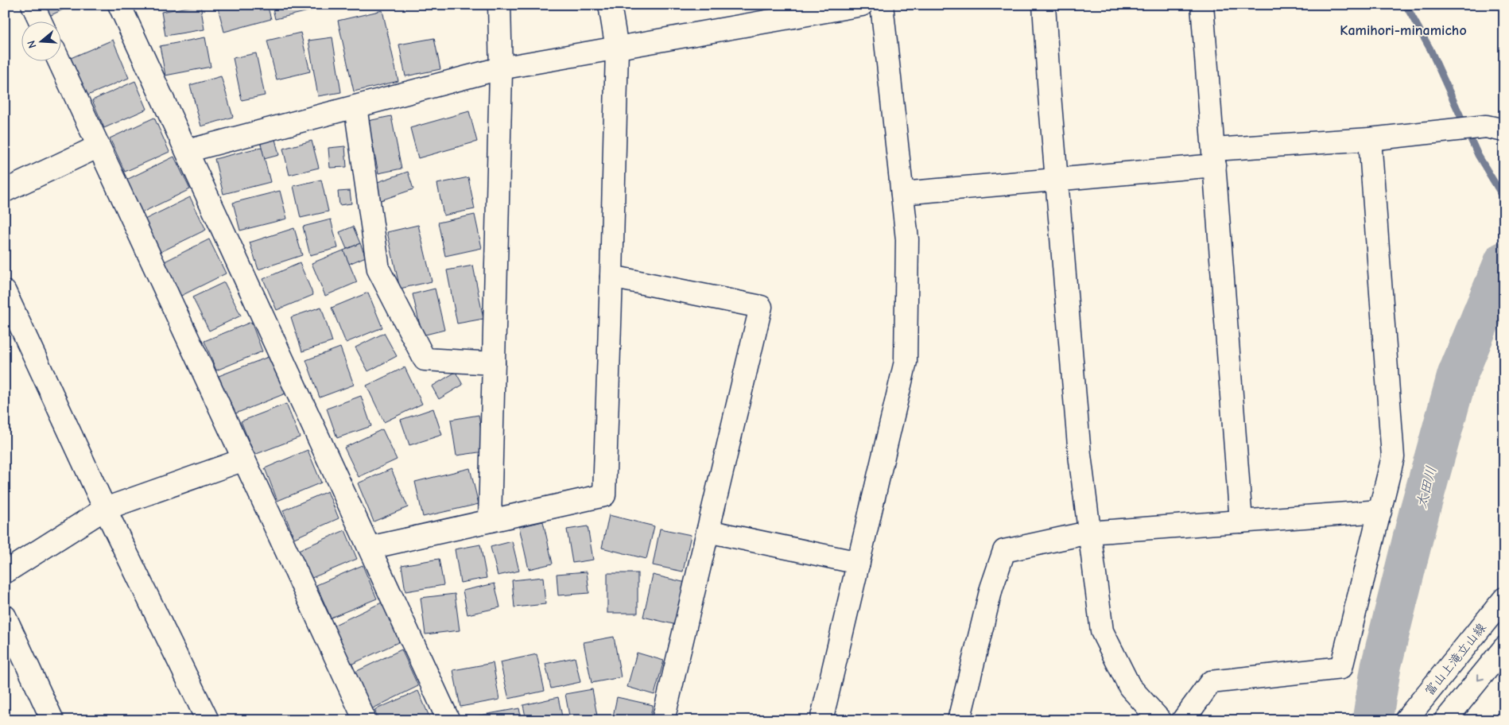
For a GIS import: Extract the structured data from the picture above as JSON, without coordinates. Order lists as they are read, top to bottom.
{
  "streets": {
    "street": ["富山上滝立山線"]
  },
  "districts": ["Kamihori-minamicho"],
  "water": ["太田川"],
  "north": "left"
}
